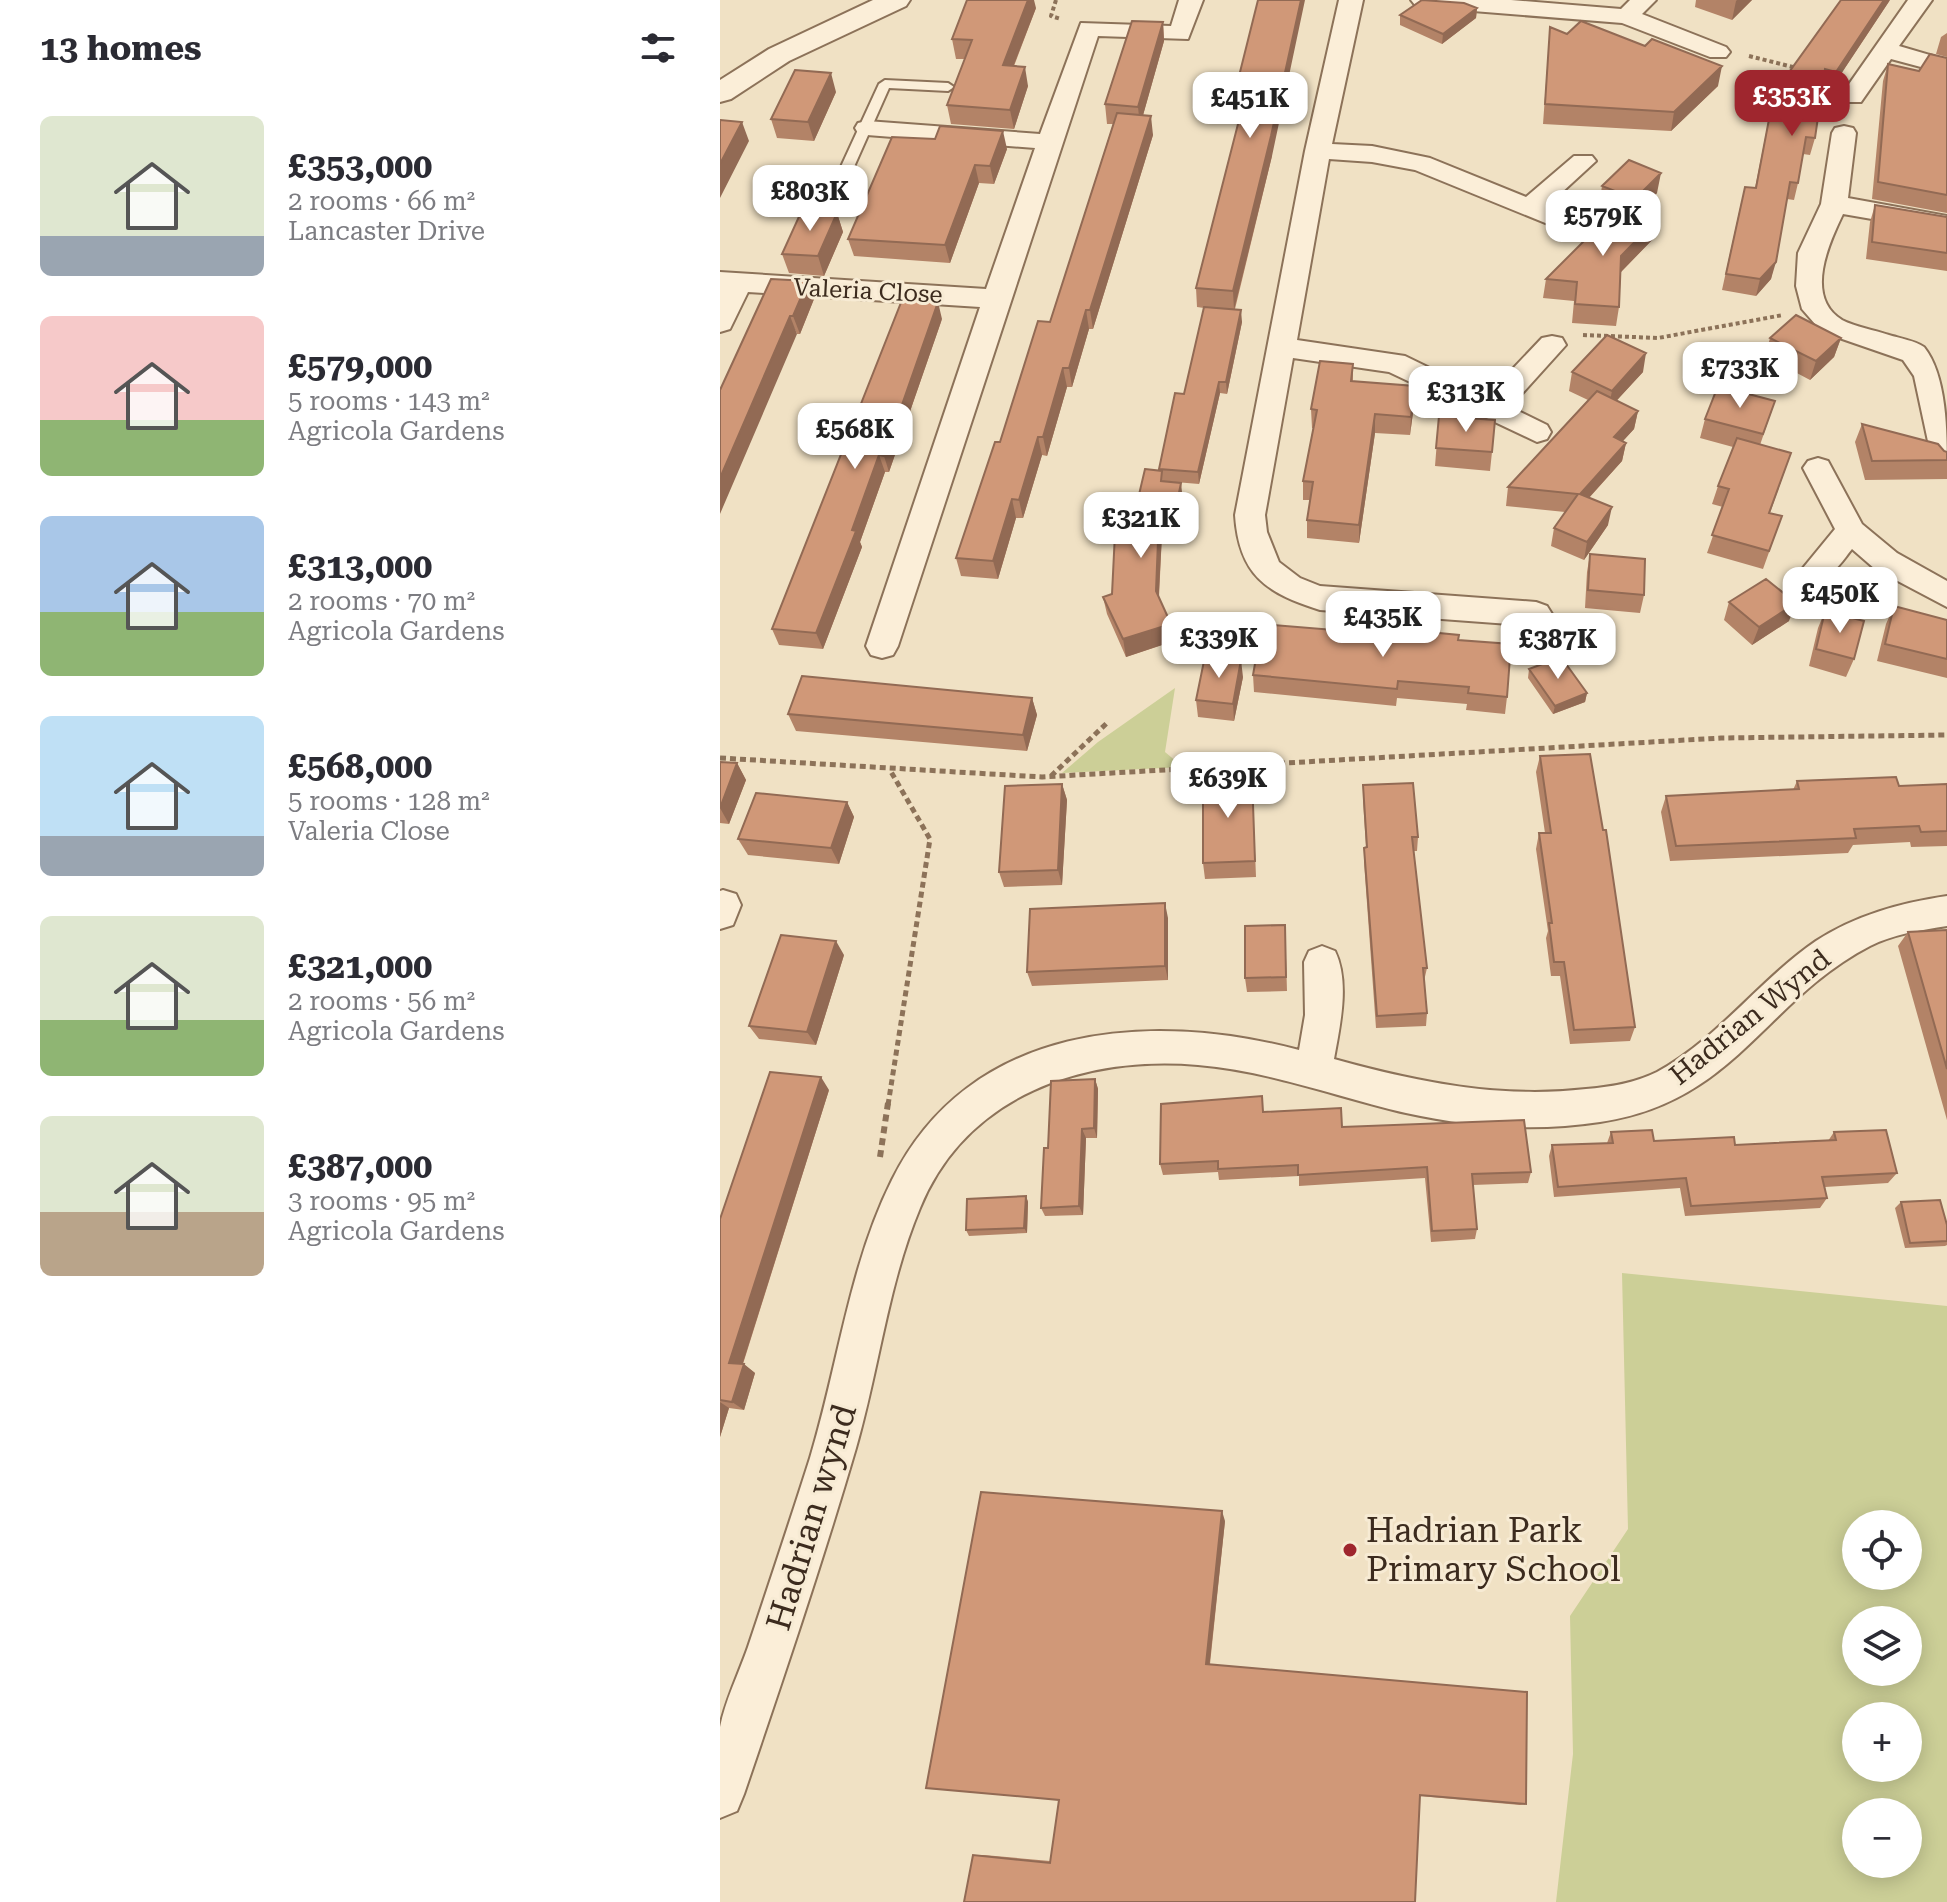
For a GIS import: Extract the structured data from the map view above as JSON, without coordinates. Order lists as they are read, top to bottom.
{
  "streets": {
    "street": ["Valeria Close", "Hadrian Wynd", "Hadrian wynd"]
  },
  "crossings": [
    ["Hadrian Wynd", "Hadrian wynd"]
  ],
  "places": ["Hadrian Park Primary School"],
  "page": {
    "heading": "13 homes",
    "price": [
      "£353K",
      "£451K",
      "£803K",
      "£579K",
      "£733K",
      "£313K",
      "£568K",
      "£321K",
      "£450K",
      "£435K",
      "£339K",
      "£387K",
      "£639K"
    ],
    "list": [
      {
        "name": "£353,000",
        "note": "2 rooms · 66 m² · Lancaster Drive"
      },
      {
        "name": "£579,000",
        "note": "5 rooms · 143 m² · Agricola Gardens"
      },
      {
        "name": "£313,000",
        "note": "2 rooms · 70 m² · Agricola Gardens"
      },
      {
        "name": "£568,000",
        "note": "5 rooms · 128 m² · Valeria Close"
      },
      {
        "name": "£321,000",
        "note": "2 rooms · 56 m² · Agricola Gardens"
      },
      {
        "name": "£387,000",
        "note": "3 rooms · 95 m² · Agricola Gardens"
      }
    ],
    "map_buttons": ["+", "−"]
  }
}
